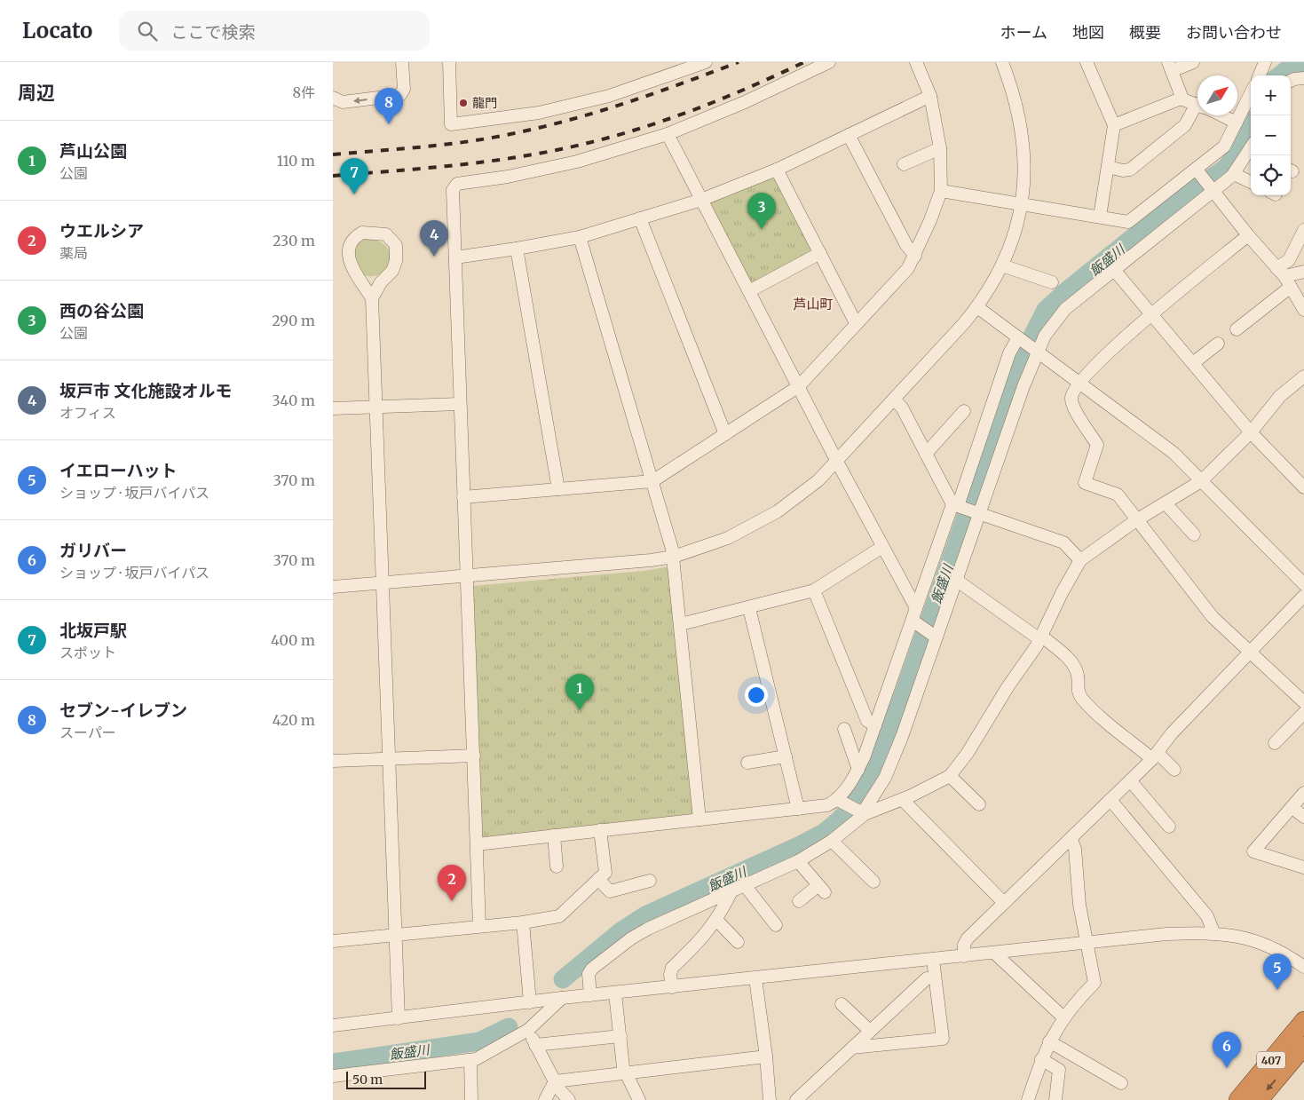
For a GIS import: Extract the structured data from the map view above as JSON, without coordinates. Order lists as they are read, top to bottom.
{
  "streets": {
    "highway": ["407"]
  },
  "districts": ["芦山町"],
  "water": ["飯盛川"],
  "places": ["龍門"],
  "scale_bar": "50 m",
  "north": "top right",
  "page": {
    "header": "Locato",
    "search": "ここで検索",
    "nav": [
      "ホーム",
      "地図",
      "概要",
      "お問い合わせ"
    ],
    "heading": ["周辺", "8件"],
    "map_buttons": ["+", "−"],
    "pins": [
      "8",
      "7",
      "3",
      "4",
      "1",
      "2",
      "5",
      "6"
    ],
    "list": [
      {
        "mark": "1",
        "name": "芦山公園",
        "note": "公園",
        "value": "110 m"
      },
      {
        "mark": "2",
        "name": "ウエルシア",
        "note": "薬局",
        "value": "230 m"
      },
      {
        "mark": "3",
        "name": "西の谷公園",
        "note": "公園",
        "value": "290 m"
      },
      {
        "mark": "4",
        "name": "坂戸市 文化施設オルモ",
        "note": "オフィス",
        "value": "340 m"
      },
      {
        "mark": "5",
        "name": "イエローハット",
        "note": "ショップ · 坂戸バイパス",
        "value": "370 m"
      },
      {
        "mark": "6",
        "name": "ガリバー",
        "note": "ショップ · 坂戸バイパス",
        "value": "370 m"
      },
      {
        "mark": "7",
        "name": "北坂戸駅",
        "note": "スポット",
        "value": "400 m"
      },
      {
        "mark": "8",
        "name": "セブン-イレブン",
        "note": "スーパー",
        "value": "420 m"
      }
    ],
    "scale": "50 m"
  }
}
